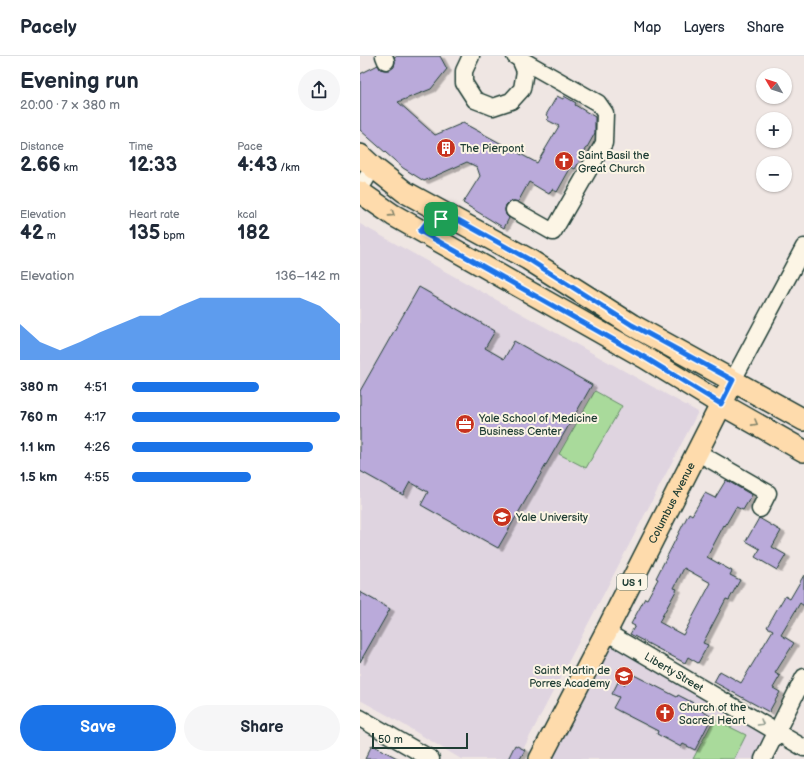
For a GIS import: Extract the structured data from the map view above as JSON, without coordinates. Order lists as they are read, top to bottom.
{
  "streets": {
    "main road": ["Columbus Avenue", "US 1"],
    "street": ["Liberty Street"]
  },
  "crossings": [
    ["Columbus Avenue", "Liberty Street"]
  ],
  "one_way": ["Liberty Street"],
  "places": {
    "building": ["The Pierpont"],
    "church": ["Saint Basil the Great Church", "Church of the Sacred Heart"],
    "office": ["Yale School of Medicine Business Center"],
    "school or university": ["Yale University", "Saint Martin de Porres Academy"]
  },
  "scale_bar": "50 m",
  "north": "top left",
  "page": {
    "header": "Pacely",
    "nav": ["Map", "Layers", "Share"],
    "heading": ["Evening run", "20:00 · 7 × 380 m"],
    "map_buttons": ["+", "−"],
    "stats": [
      ["Distance", "2.66 km"],
      ["Time", "12:33"],
      ["Pace", "4:43 /km"],
      ["Elevation", "42 m"],
      ["Heart rate", "135 bpm"],
      ["kcal", "182"]
    ],
    "chart": ["Elevation", "136–142 m"],
    "list": [
      {
        "name": "380 m",
        "note": "4:51"
      },
      {
        "name": "760 m",
        "note": "4:17"
      },
      {
        "name": "1.1 km",
        "note": "4:26"
      },
      {
        "name": "1.5 km",
        "note": "4:55"
      }
    ],
    "buttons": ["Save", "Share"],
    "scale": "50 m"
  }
}
